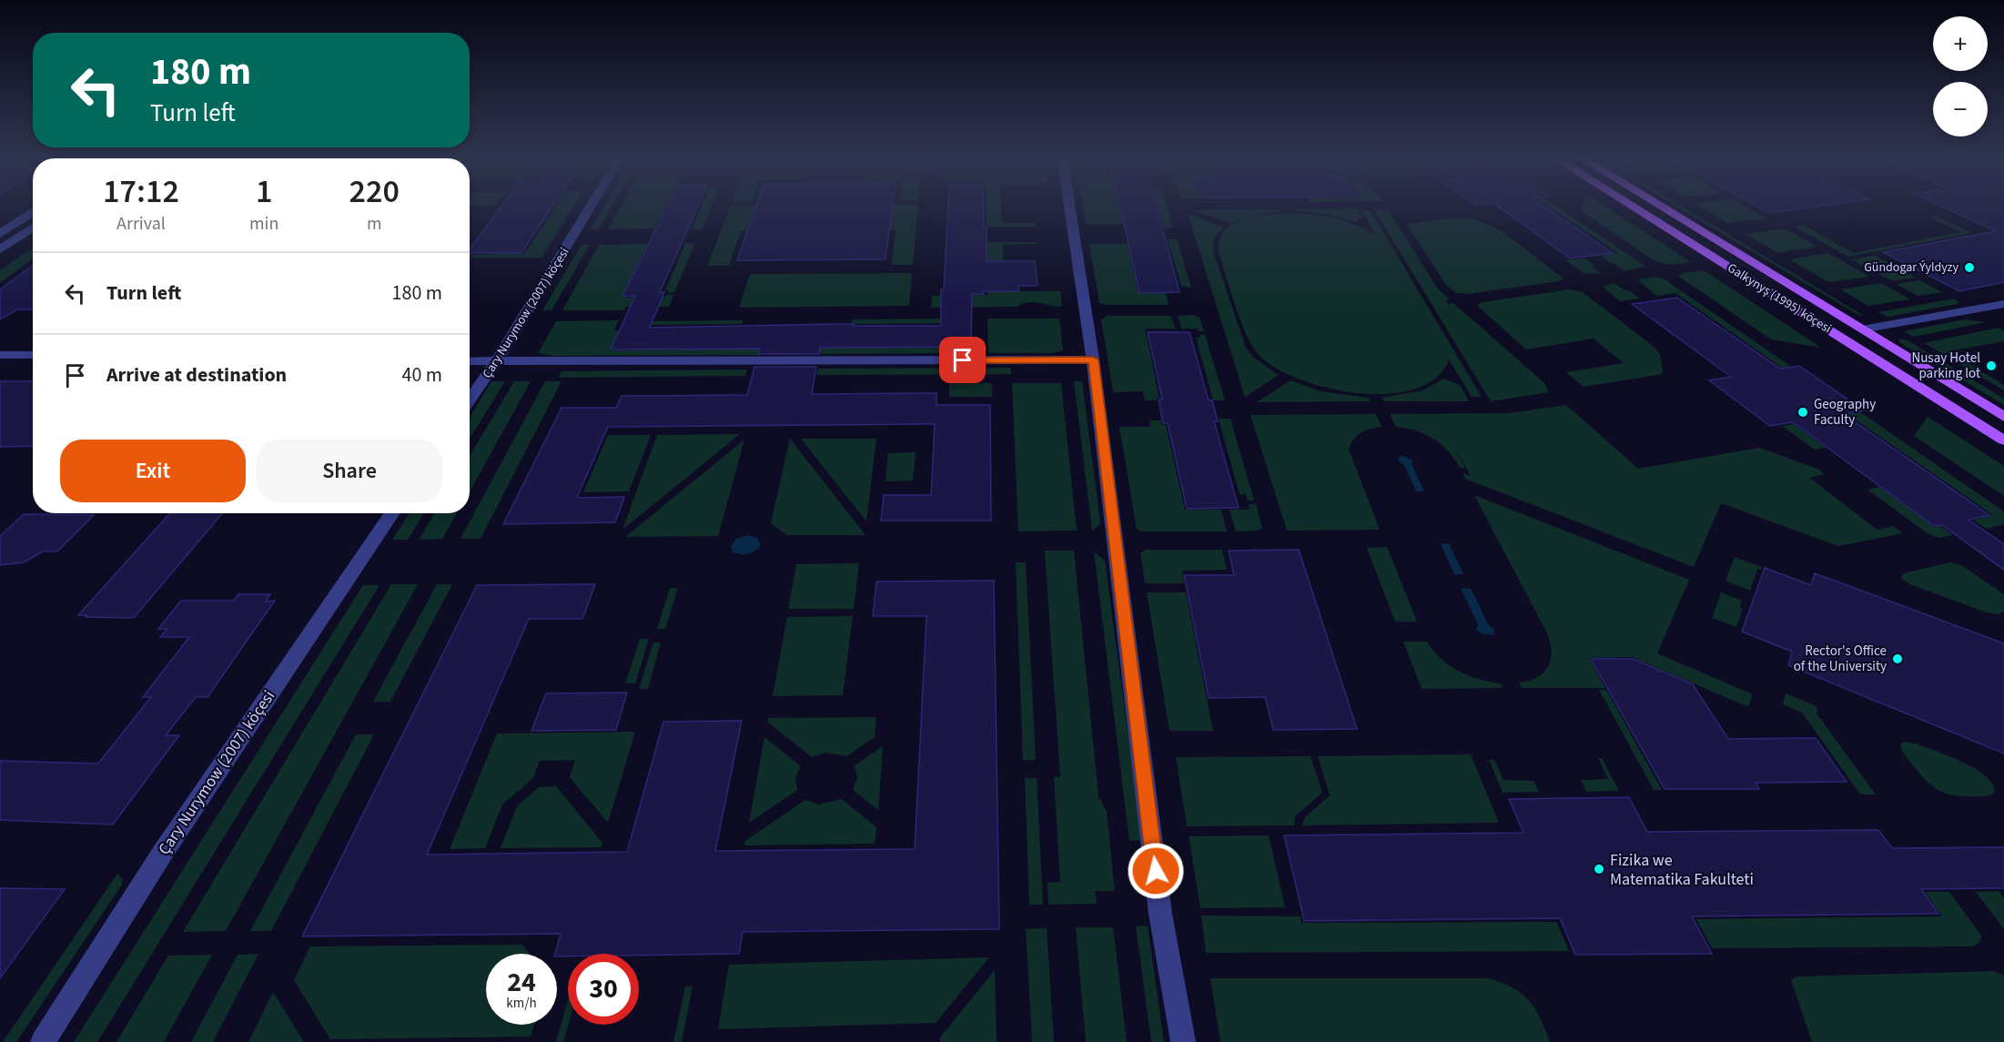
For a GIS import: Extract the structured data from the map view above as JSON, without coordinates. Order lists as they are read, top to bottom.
{
  "streets": {
    "main road": ["Galkynyş (1995) köçesi"],
    "street": ["Çary Nurymow (2007) köçesi"]
  },
  "places": [
    "Gündogar Ýyldyzy",
    "Nusay Hotel parking lot",
    "Geography Faculty",
    "Rector's Office of the University",
    "Fizika we Matematika Fakulteti"
  ],
  "page": {
    "map_buttons": ["+", "−"],
    "turn": ["180 m", "Turn left"],
    "eta": [
      "17:12",
      "Arrival",
      "1",
      "min",
      "220",
      "m"
    ],
    "list": [
      {
        "name": "Turn left",
        "value": "180 m"
      },
      {
        "name": "Arrive at destination",
        "value": "40 m"
      }
    ],
    "buttons": ["Exit", "Share"],
    "speed": "24 km/h",
    "limit": "30"
  }
}
